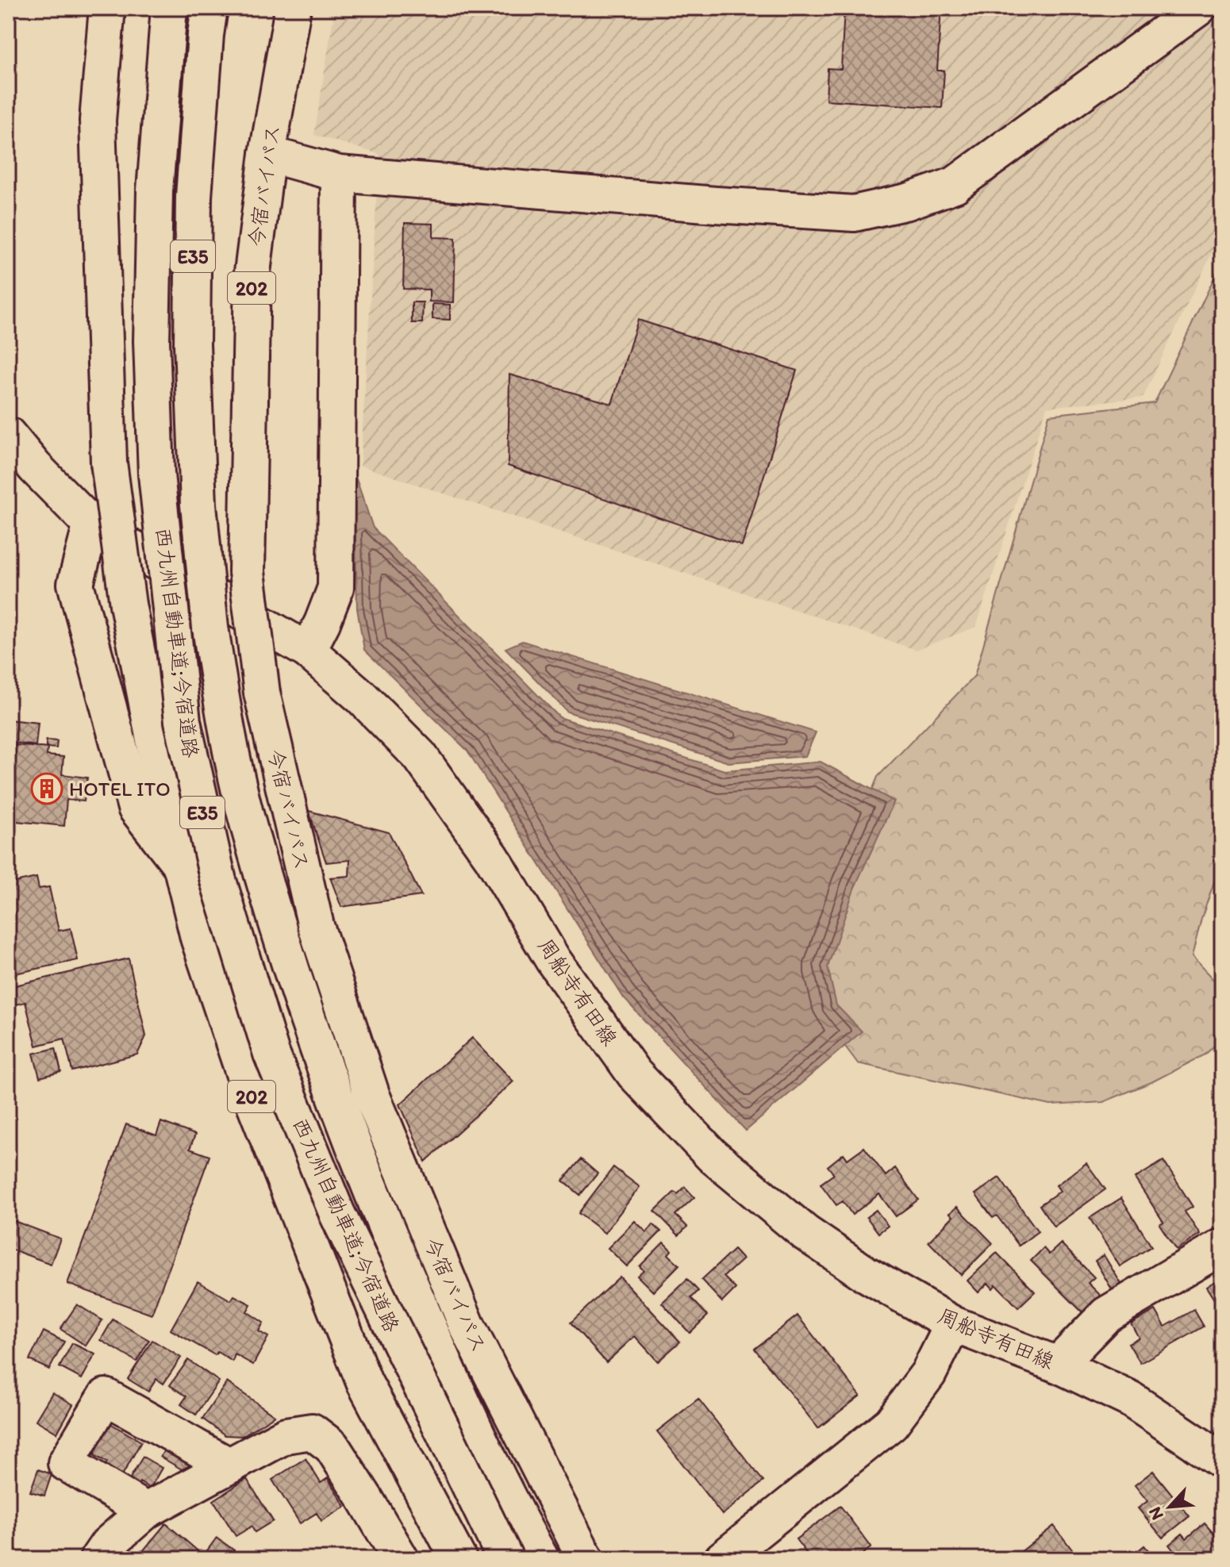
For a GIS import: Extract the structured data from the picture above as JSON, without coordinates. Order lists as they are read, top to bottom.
{
  "streets": {
    "main road": [
      "今宿バイパス",
      "E35",
      "202",
      "西九州自動車道;今宿道路",
      "周船寺有田線"
    ]
  },
  "places": {
    "building": ["HOTEL ITO"]
  },
  "north": "bottom left"
}
